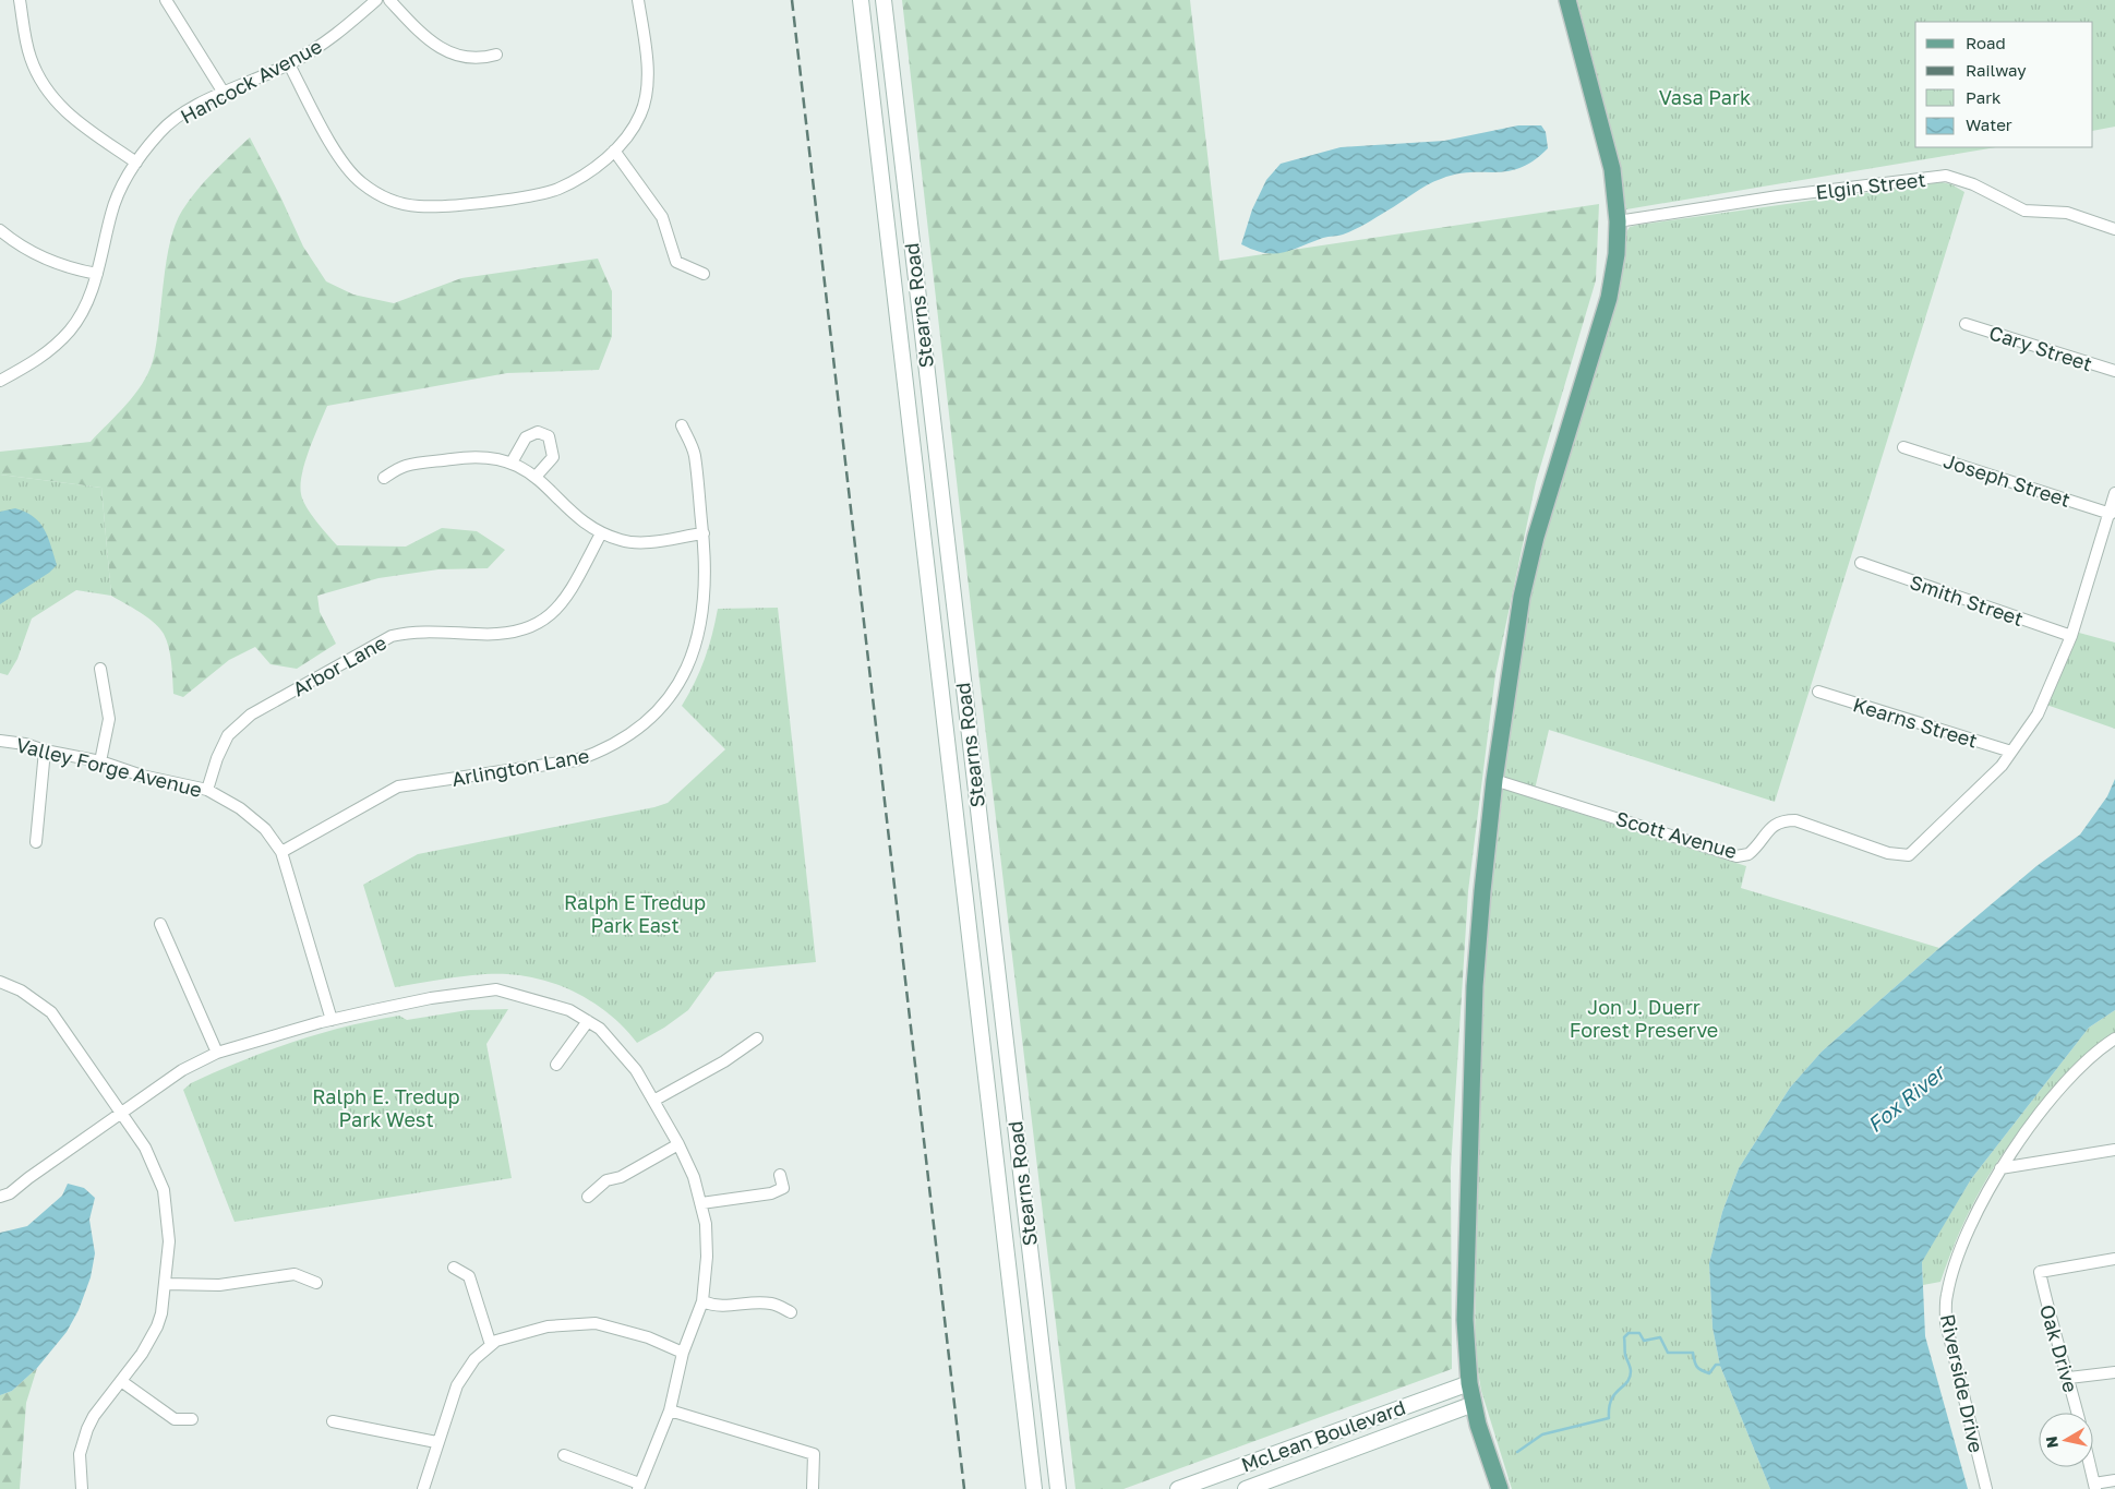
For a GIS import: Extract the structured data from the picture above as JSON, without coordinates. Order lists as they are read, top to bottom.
{
  "streets": {
    "main road": ["Stearns Road", "McLean Boulevard"],
    "street": [
      "Hancock Avenue",
      "Elgin Street",
      "Cary Street",
      "Joseph Street",
      "Smith Street",
      "Arbor Lane",
      "Kearns Street",
      "Valley Forge Avenue",
      "Arlington Lane",
      "Scott Avenue",
      "Oak Drive",
      "Riverside Drive"
    ]
  },
  "crossings": [
    ["Arbor Lane", "Valley Forge Avenue"],
    ["Kearns Street", "Scott Avenue"],
    ["Valley Forge Avenue", "Arlington Lane"]
  ],
  "water": ["Fox River"],
  "parks": [
    "Vasa Park",
    "Ralph E Tredup Park East",
    "Jon J. Duerr Forest Preserve",
    "Ralph E. Tredup Park West"
  ],
  "legend": [
    "Road",
    "Railway",
    "Park",
    "Water"
  ],
  "north": "left"
}
